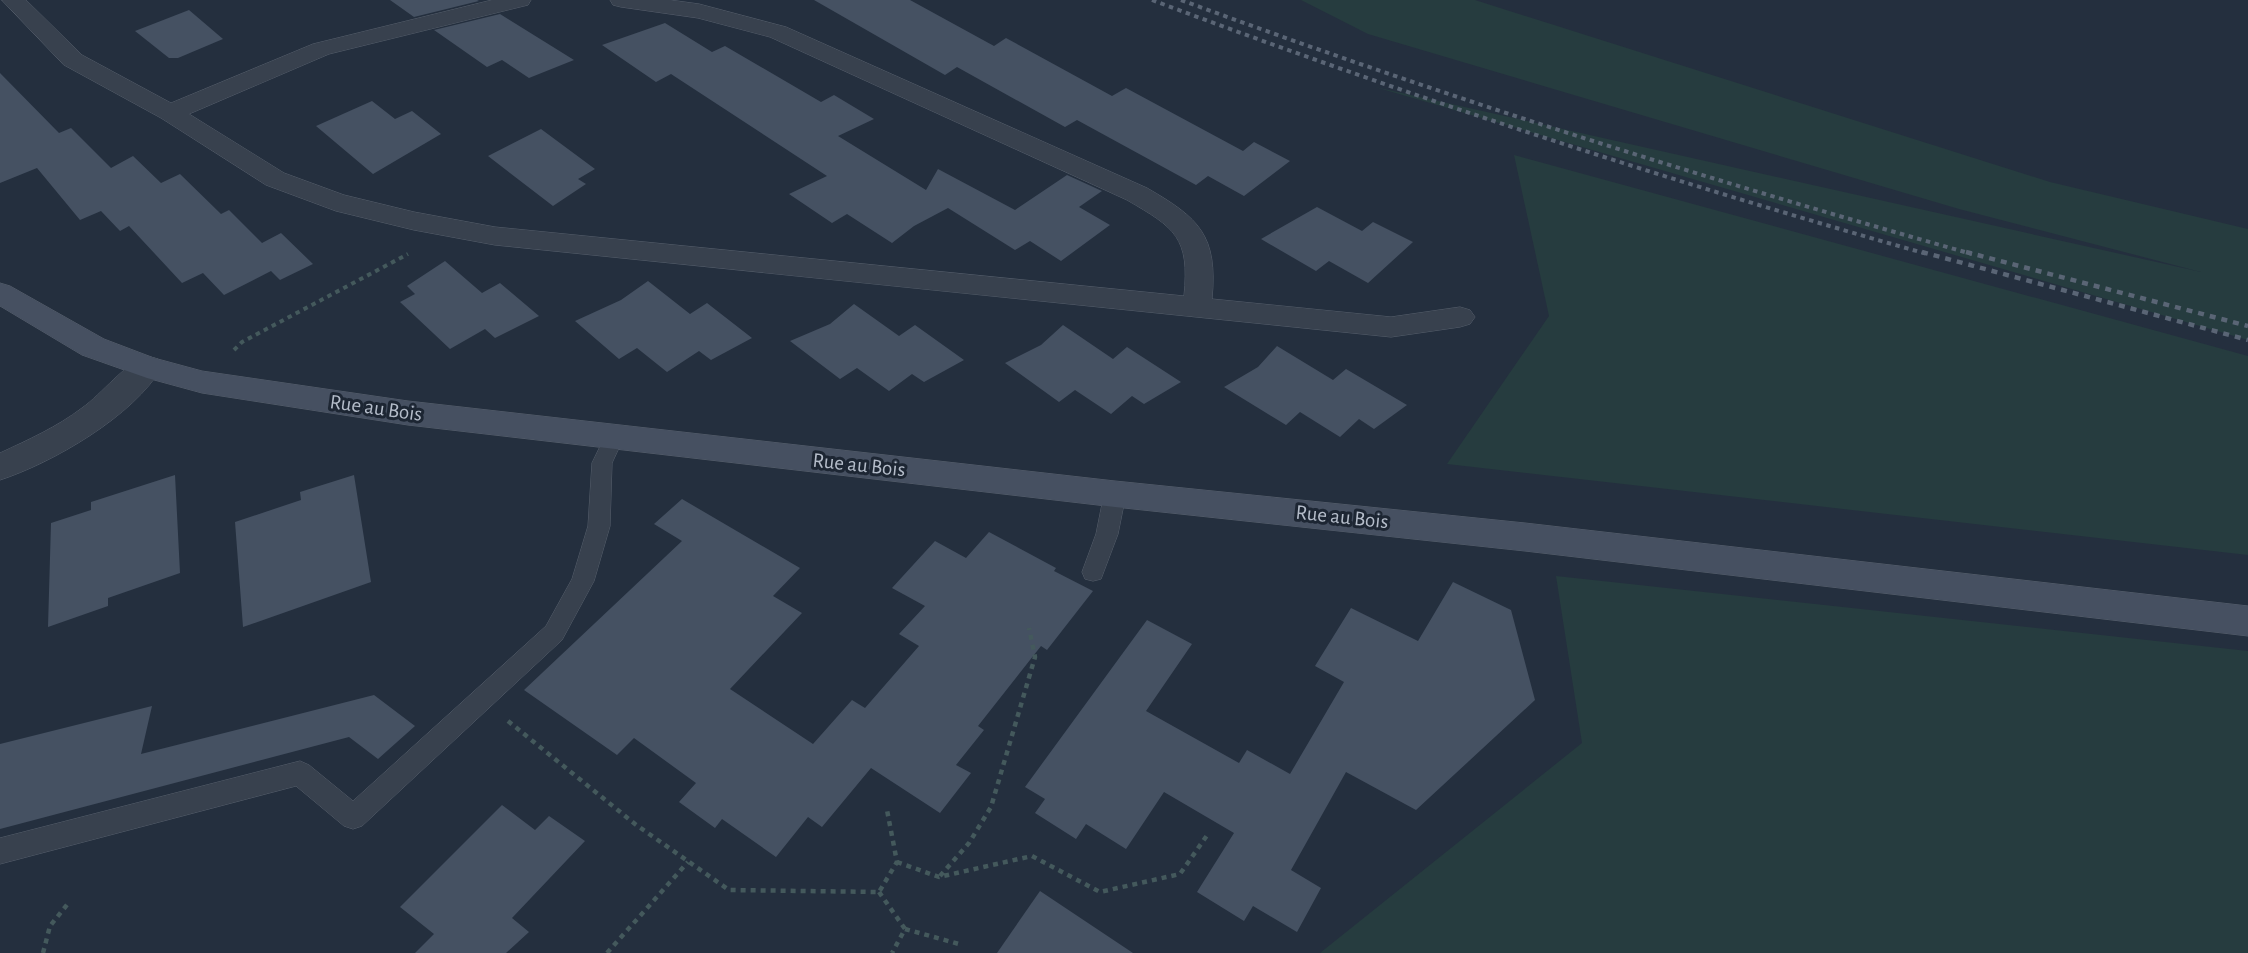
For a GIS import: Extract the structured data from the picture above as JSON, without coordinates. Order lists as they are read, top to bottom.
{
  "streets": {
    "main road": ["Rue au Bois"]
  }
}
